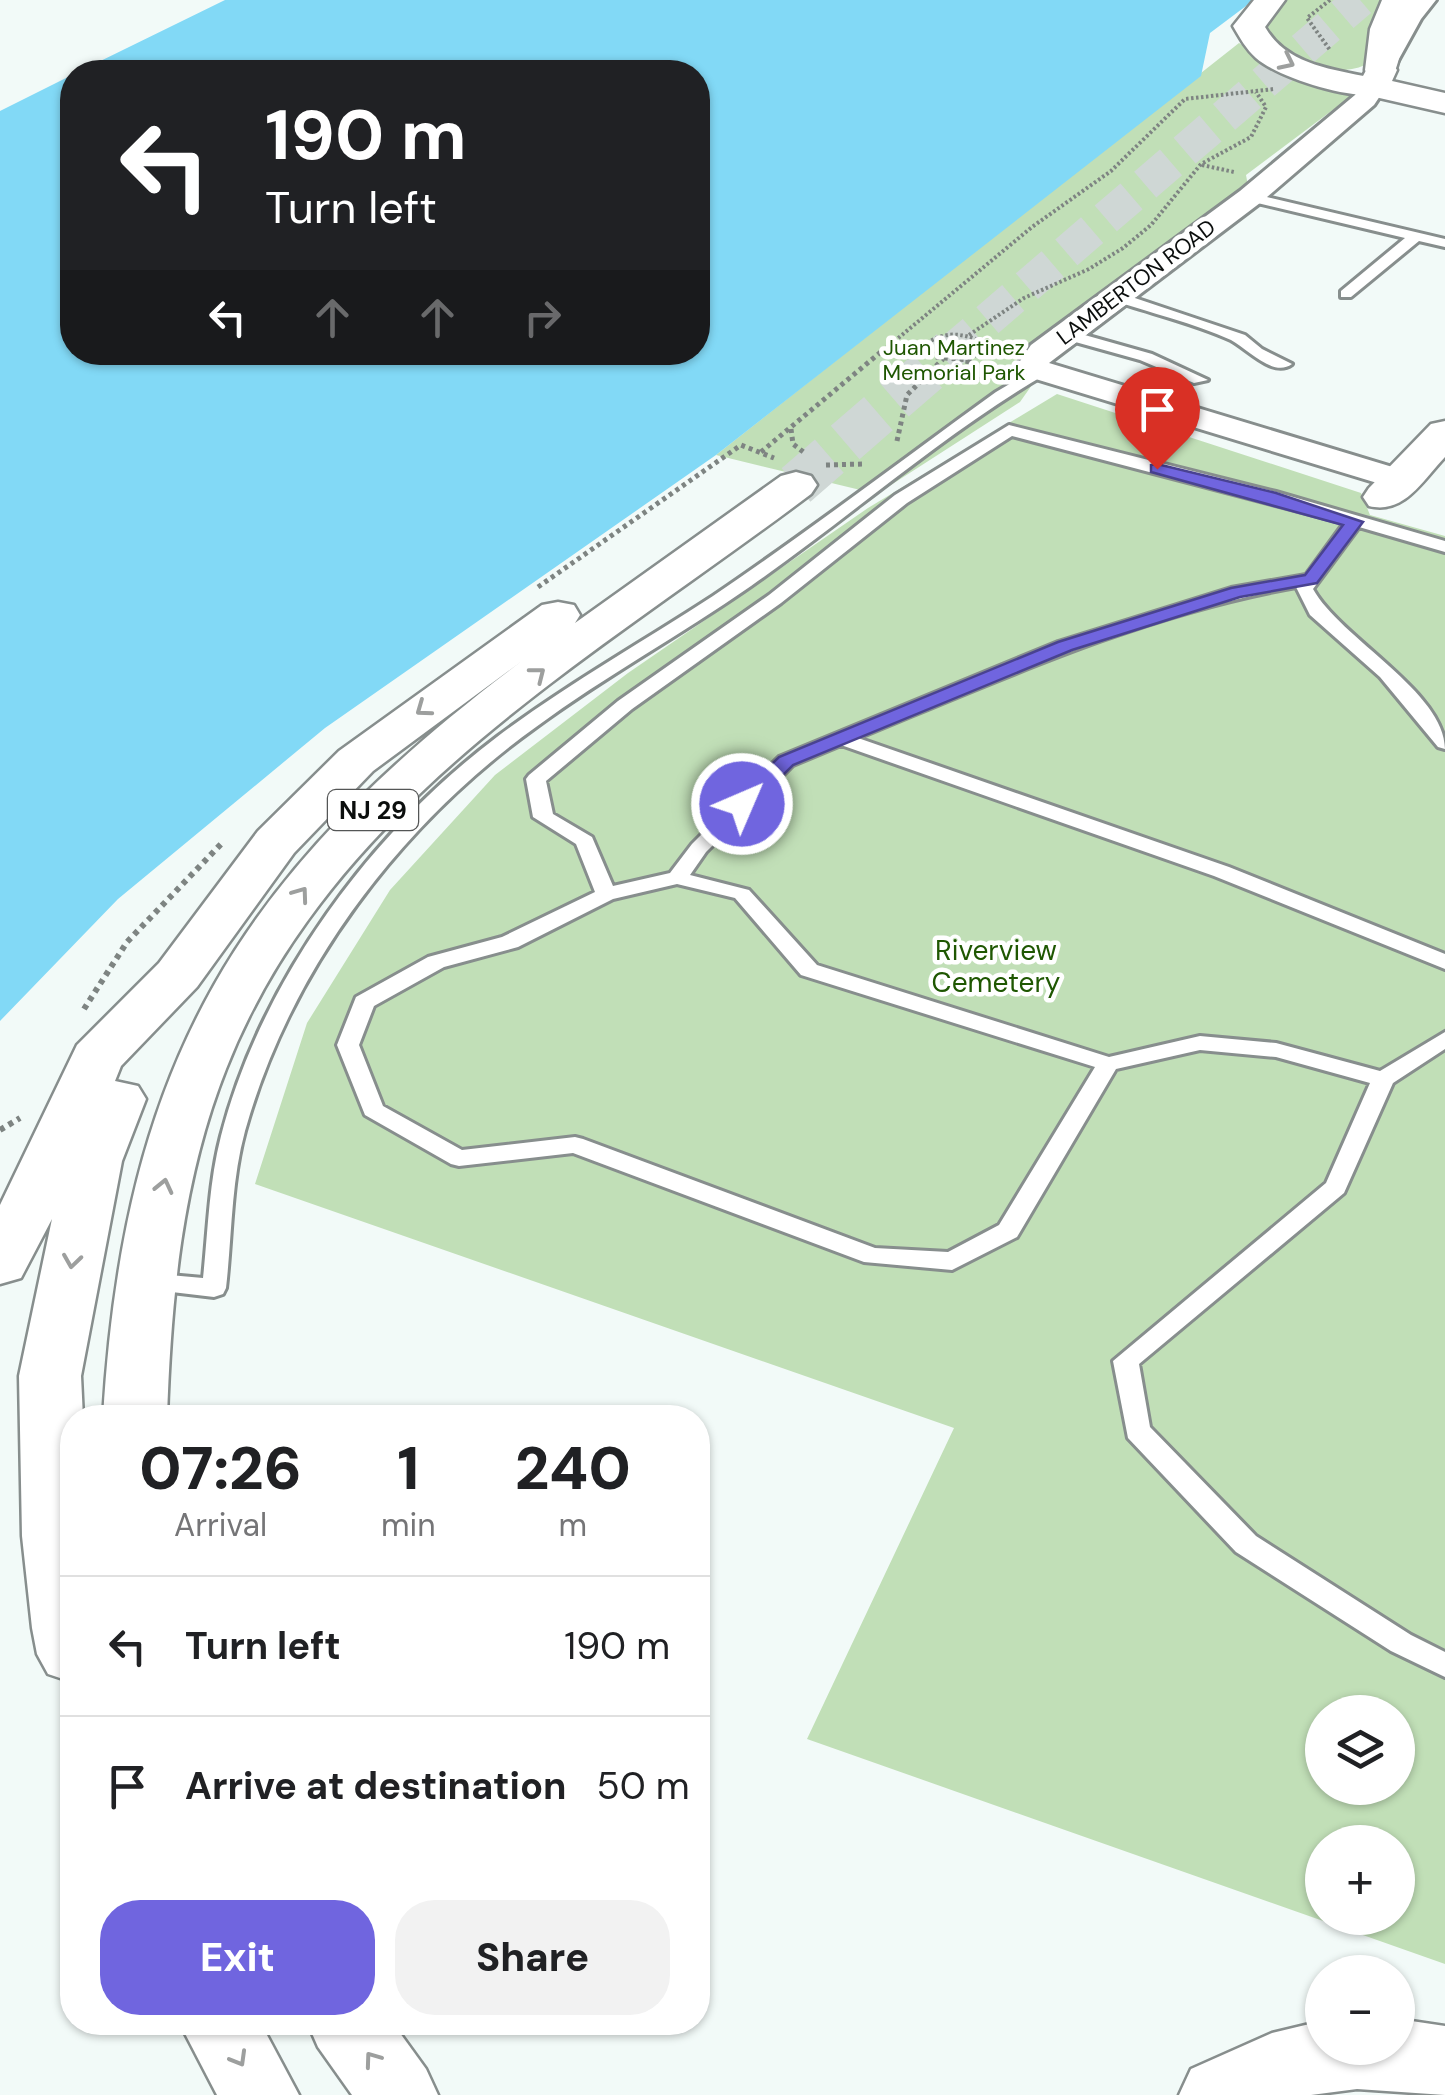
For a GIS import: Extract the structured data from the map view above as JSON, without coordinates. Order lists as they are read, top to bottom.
{
  "streets": {
    "main road": ["NJ 29"],
    "street": ["LAMBERTON ROAD"]
  },
  "parks": ["Juan Martinez Memorial Park", "Riverview Cemetery"],
  "page": {
    "turn": ["190 m", "Turn left"],
    "eta": [
      "07:26",
      "Arrival",
      "1",
      "min",
      "240",
      "m"
    ],
    "list": [
      {
        "name": "Turn left",
        "value": "190 m"
      },
      {
        "name": "Arrive at destination",
        "value": "50 m"
      }
    ],
    "map_buttons": ["+", "−"],
    "buttons": ["Exit", "Share"]
  }
}
